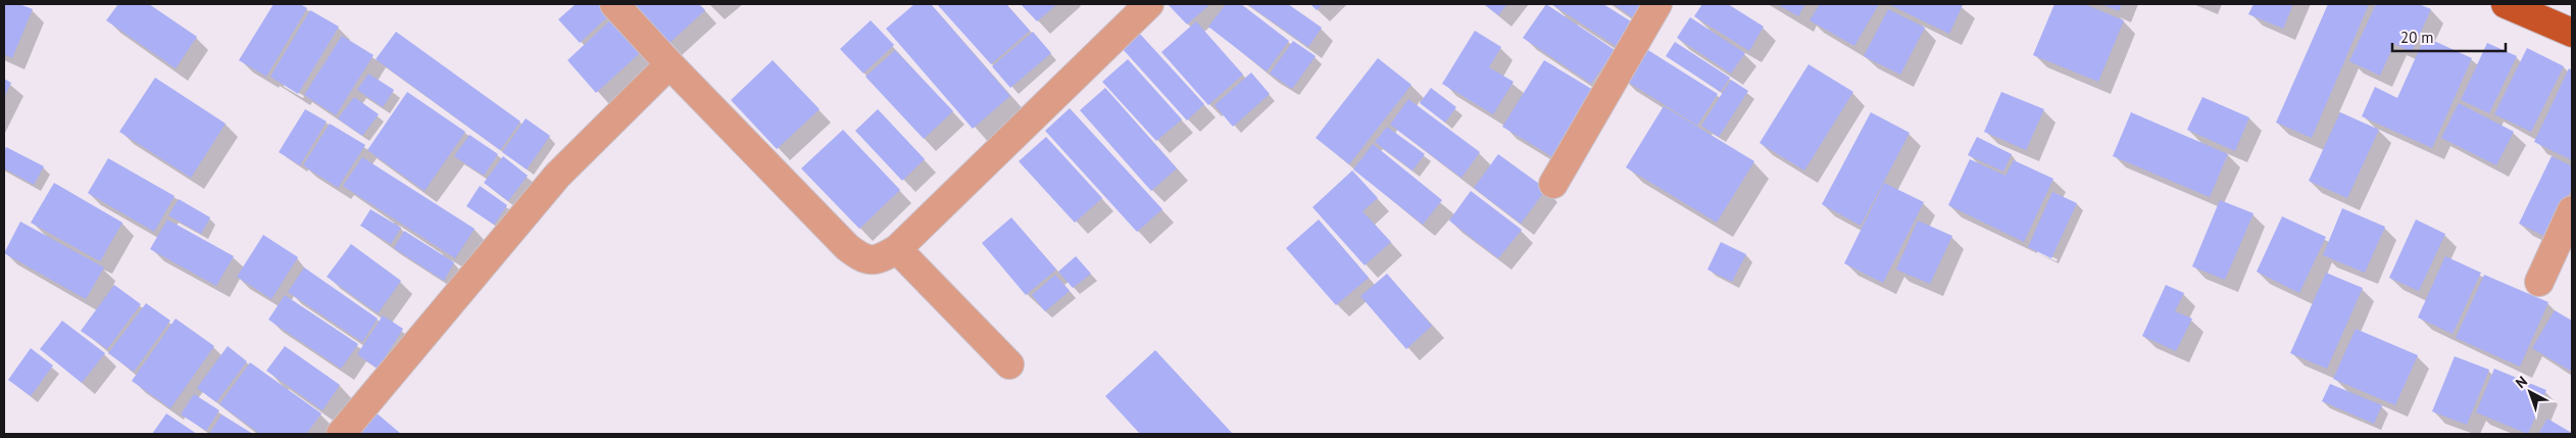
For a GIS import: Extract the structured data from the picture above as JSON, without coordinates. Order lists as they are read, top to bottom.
{
  "scale_bar": "20 m",
  "north": "top left"
}
